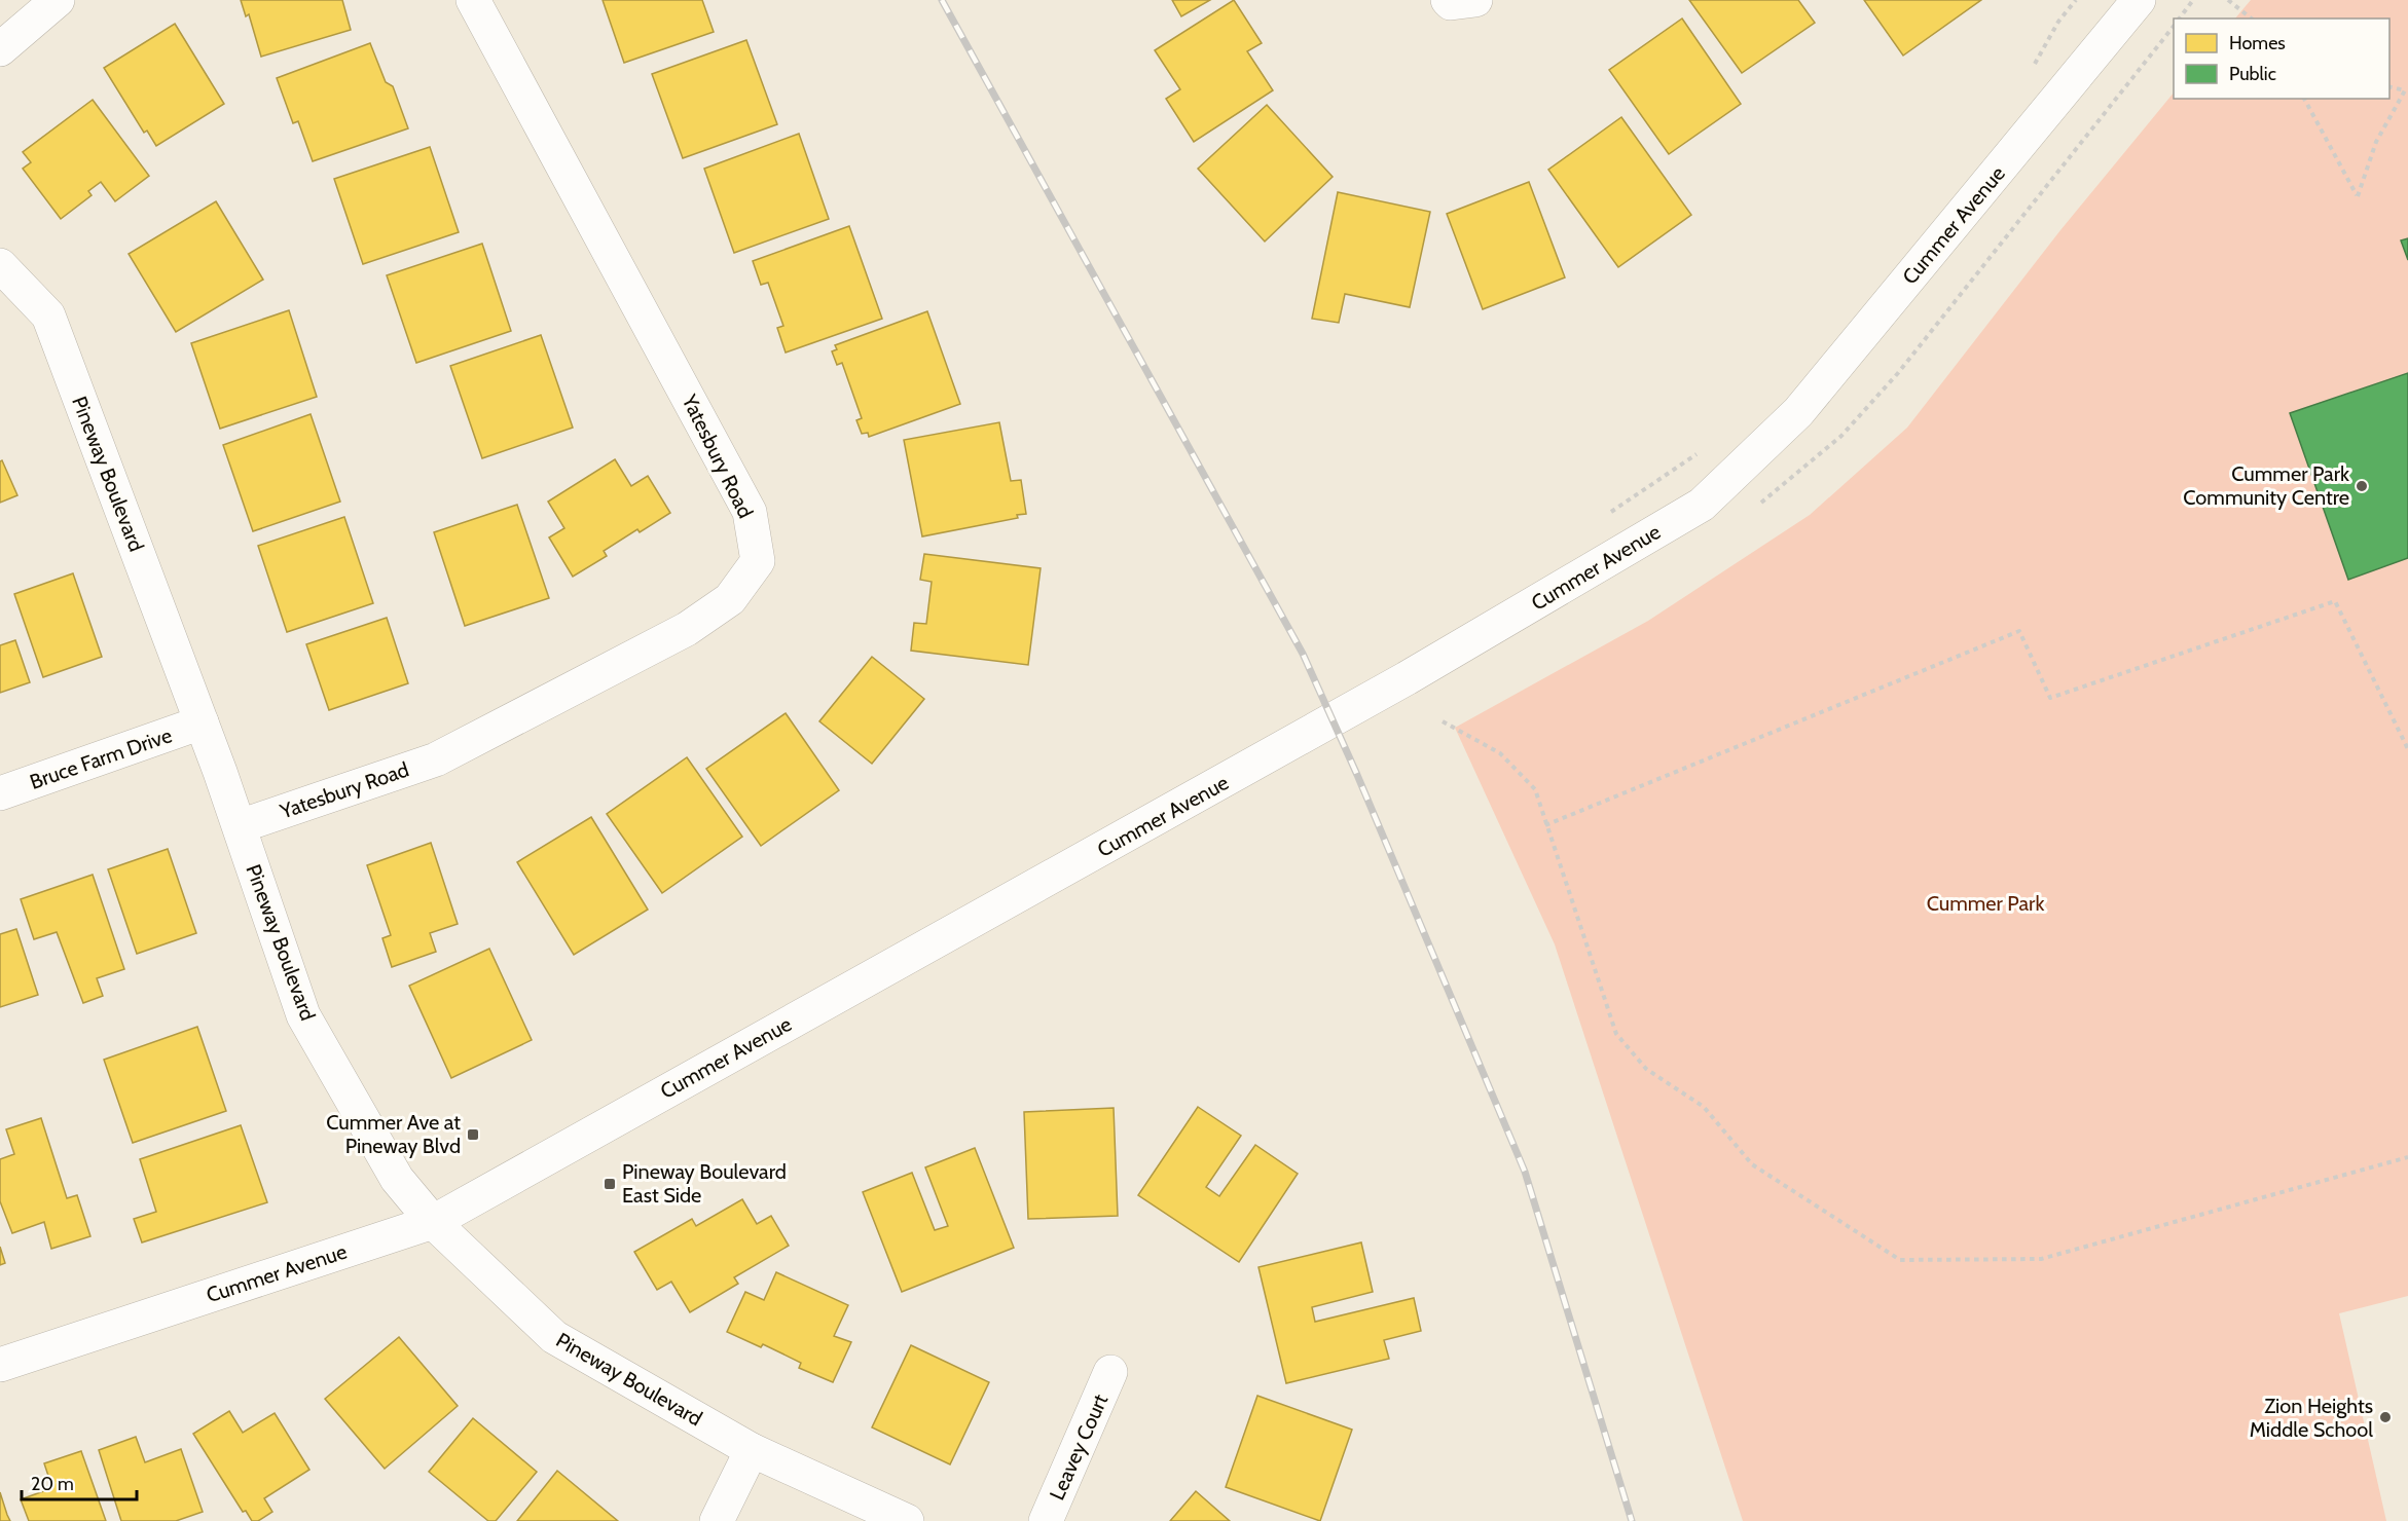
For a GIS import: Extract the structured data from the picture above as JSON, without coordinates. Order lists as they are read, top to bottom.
{
  "streets": {
    "street": [
      "Cummer Avenue",
      "Yatesbury Road",
      "Pineway Boulevard",
      "Bruce Farm Drive",
      "Leavey Court"
    ]
  },
  "crossings": [
    ["Cummer Avenue", "Pineway Boulevard"],
    ["Yatesbury Road", "Pineway Boulevard"],
    ["Pineway Boulevard", "Bruce Farm Drive"]
  ],
  "parks": ["Cummer Park"],
  "places": {
    "other": ["Cummer Park Community Centre", "Zion Heights Middle School"],
    "transit": ["Cummer Ave at Pineway Blvd", "Pineway Boulevard East Side"]
  },
  "legend": ["Homes", "Public"],
  "scale_bar": "20 m"
}
